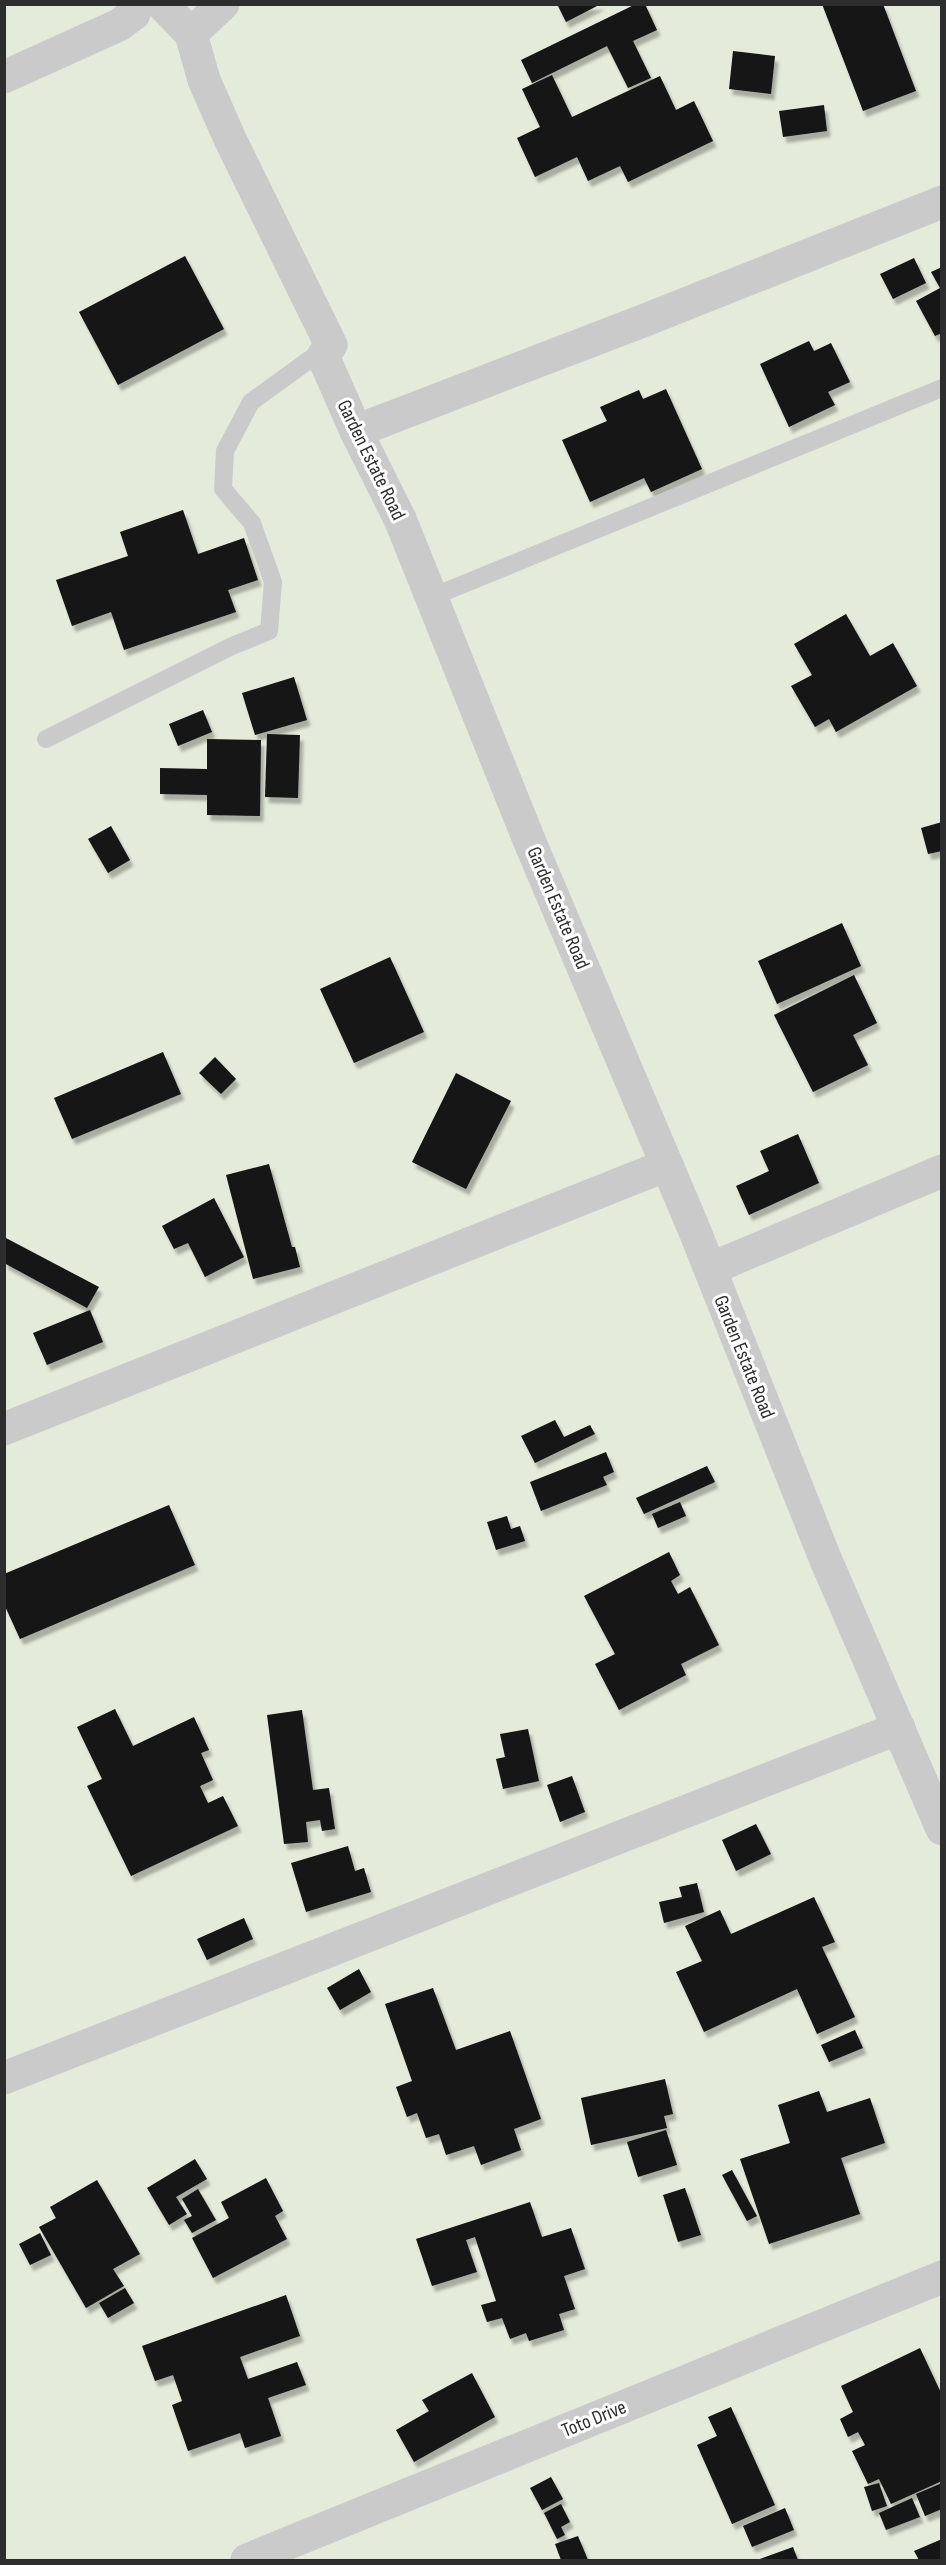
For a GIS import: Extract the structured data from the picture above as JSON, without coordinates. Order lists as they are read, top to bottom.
{
  "streets": {
    "street": ["Garden Estate Road", "Toto Drive"]
  }
}
